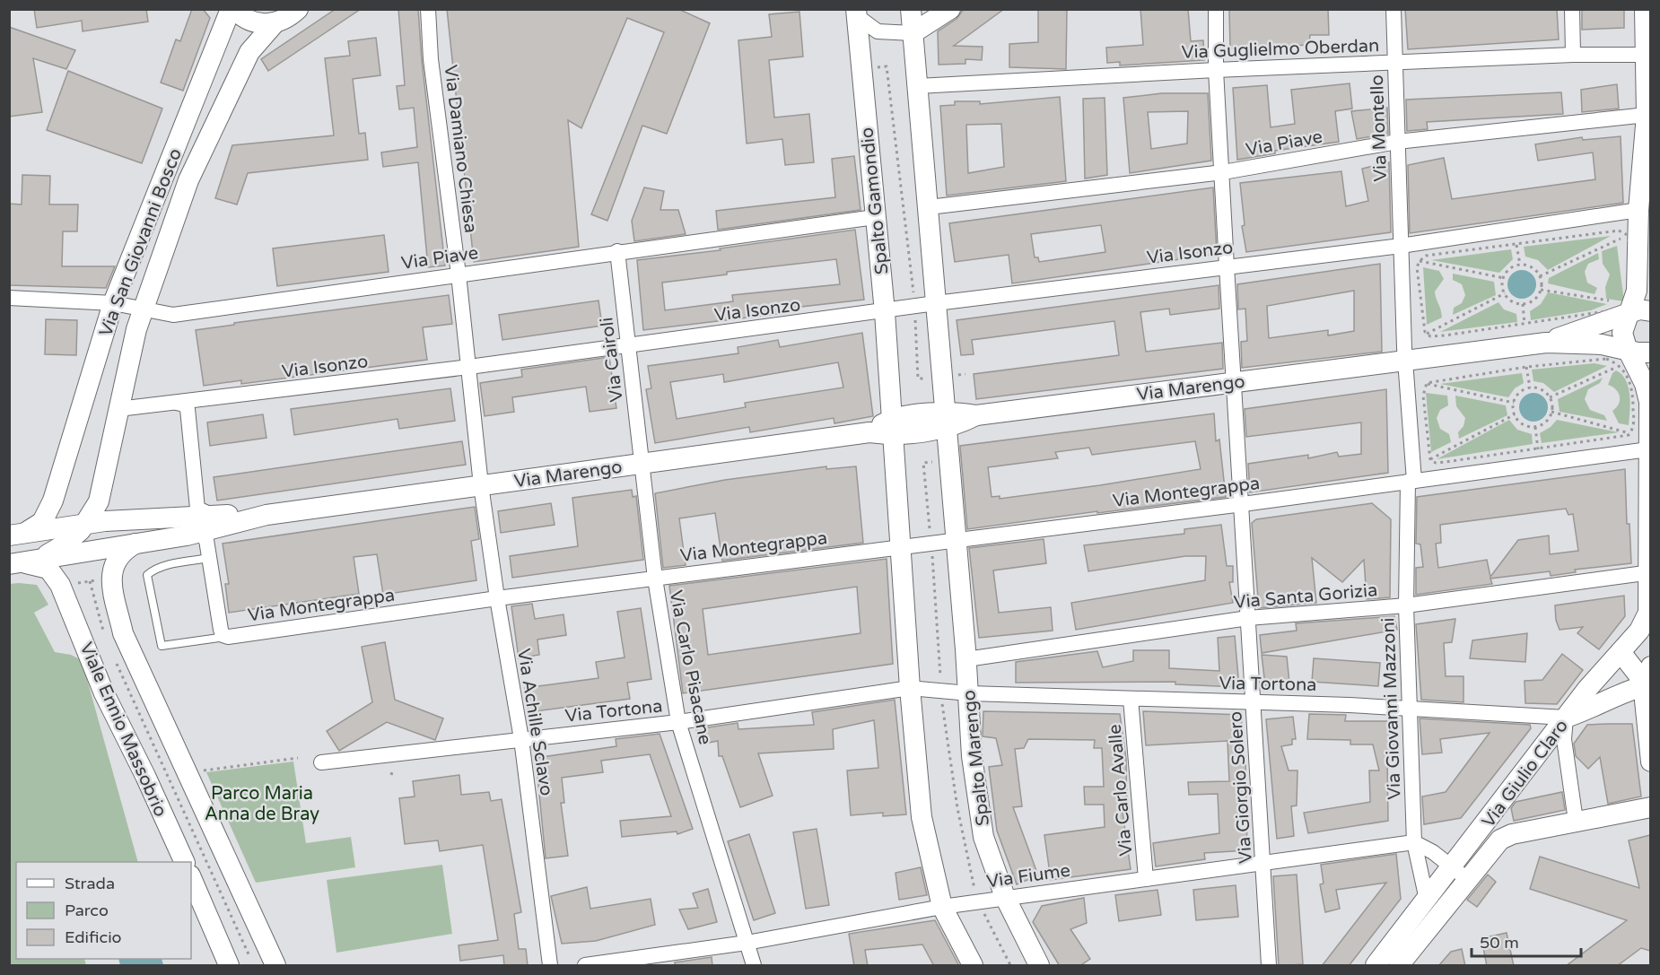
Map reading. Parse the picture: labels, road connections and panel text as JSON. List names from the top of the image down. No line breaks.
{"streets":{"street":["Via Guglielmo Oberdan","Via Montello","Via Piave","Via Damiano Chiesa","Spalto Gamondio","Via San Giovanni Bosco","Via Isonzo","Via Cairoli","Via Marengo","Via Montegrappa","Via Santa Gorizia","Via Carlo Pisacane","Via Tortona","Via Giovanni Mazzoni","Via Achille Sclavo","Viale Ennio Massobrio","Spalto Marengo","Via Giulio Claro","Via Giorgio Solero","Via Carlo Avalle","Via Fiume"]},"crossings":[["Via Guglielmo Oberdan","Via Montello"],["Via Guglielmo Oberdan","Via Giorgio Solero"],["Via Montello","Via Piave"],["Via Montello","Via Isonzo"],["Via Montello","Via Marengo"],["Via Montello","Via Giovanni Mazzoni"],["Via Piave","Via Damiano Chiesa"],["Via Piave","Spalto Gamondio"],["Via Piave","Via San Giovanni Bosco"],["Via Piave","Via Cairoli"],["Via Piave","Via Giorgio Solero"],["Via Damiano Chiesa","Via Isonzo"],["Via Damiano Chiesa","Via Marengo"],["Via Damiano Chiesa","Via Achille Sclavo"],["Spalto Gamondio","Via Isonzo"],["Spalto Gamondio","Via Marengo"],["Spalto Gamondio","Via Montegrappa"],["Via San Giovanni Bosco","Via Isonzo"],["Via San Giovanni Bosco","Via Marengo"],["Via Isonzo","Via Cairoli"],["Via Isonzo","Via Giorgio Solero"],["Via Cairoli","Via Marengo"],["Via Cairoli","Via Carlo Pisacane"],["Via Marengo","Via Montegrappa"],["Via Marengo","Via Carlo Pisacane"],["Via Marengo","Via Giovanni Mazzoni"],["Via Marengo","Via Achille Sclavo"],["Via Marengo","Via Giorgio Solero"],["Via Montegrappa","Via Carlo Pisacane"],["Via Montegrappa","Via Giovanni Mazzoni"],["Via Montegrappa","Via Achille Sclavo"],["Via Montegrappa","Spalto Marengo"],["Via Montegrappa","Via Giulio Claro"],["Via Montegrappa","Via Giorgio Solero"],["Via Santa Gorizia","Via Giovanni Mazzoni"],["Via Santa Gorizia","Spalto Marengo"],["Via Santa Gorizia","Via Giulio Claro"],["Via Santa Gorizia","Via Giorgio Solero"],["Via Carlo Pisacane","Via Tortona"],["Via Carlo Pisacane","Via Fiume"],["Via Tortona","Via Giovanni Mazzoni"],["Via Tortona","Via Achille Sclavo"],["Via Tortona","Spalto Marengo"],["Via Tortona","Via Giulio Claro"],["Via Tortona","Via Giorgio Solero"],["Via Tortona","Via Carlo Avalle"],["Via Giovanni Mazzoni","Via Giulio Claro"],["Via Giovanni Mazzoni","Via Fiume"],["Spalto Marengo","Via Fiume"],["Via Giorgio Solero","Via Fiume"],["Via Carlo Avalle","Via Fiume"]],"parks":["Parco Maria Anna de Bray"],"legend":["Strada","Parco","Edificio"],"scale_bar":"50 m"}
